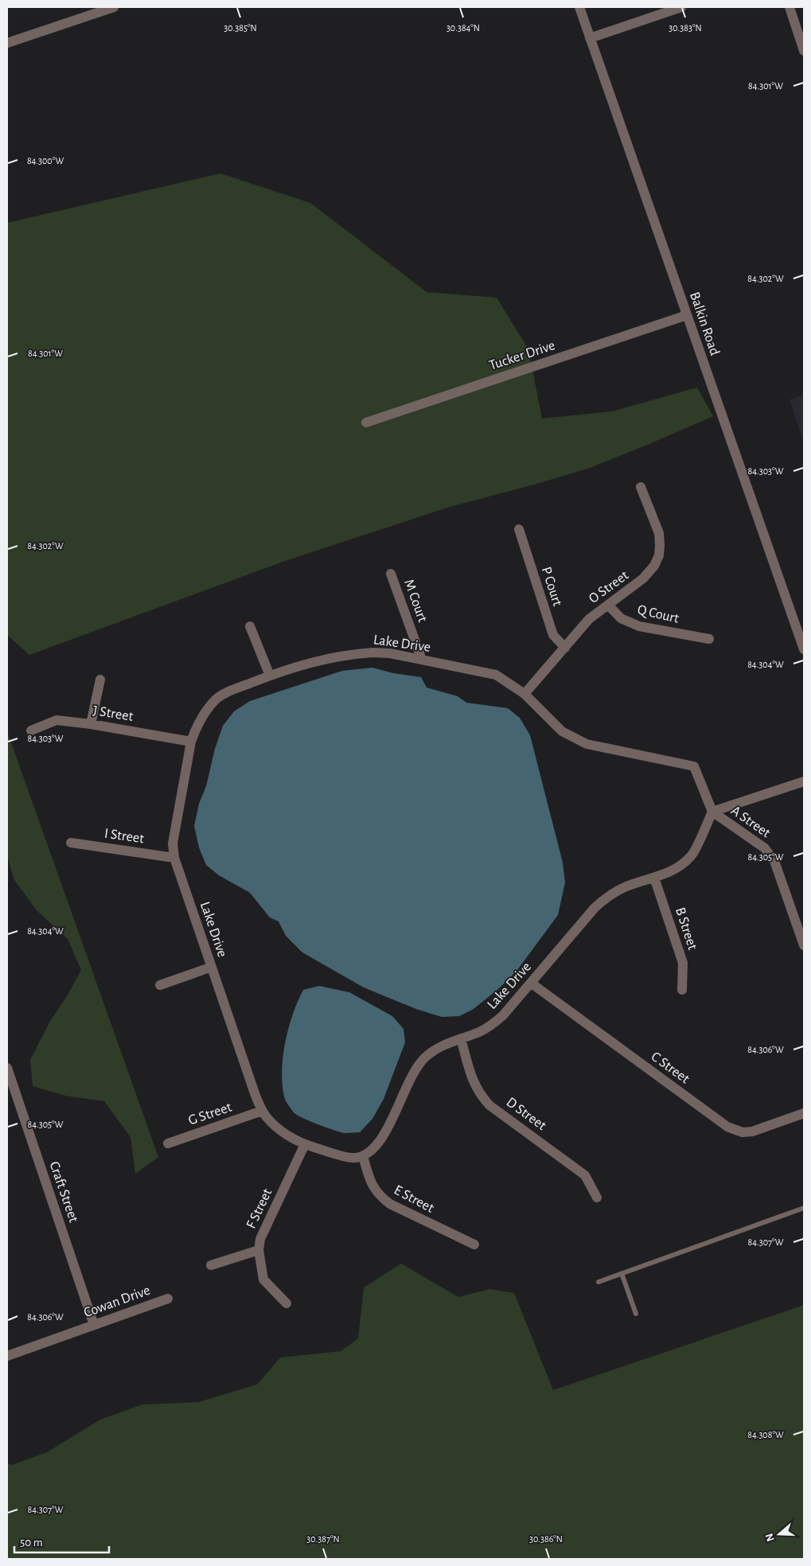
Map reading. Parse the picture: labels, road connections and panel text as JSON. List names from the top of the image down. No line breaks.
{"streets":{"street":["Balkin Road","Tucker Drive","P Court","O Street","M Court","Q Court","Lake Drive","J Street","A Street","I Street","B Street","C Street","G Street","D Street","Craft Street","E Street","F Street","Cowan Drive"]},"crossings":[["Balkin Road","Tucker Drive"],["P Court","O Street"],["O Street","Q Court"],["O Street","Lake Drive"],["M Court","Lake Drive"],["Lake Drive","J Street"],["Lake Drive","A Street"],["Lake Drive","I Street"],["Lake Drive","B Street"],["Lake Drive","C Street"],["Lake Drive","G Street"],["Lake Drive","D Street"],["Lake Drive","E Street"],["Lake Drive","F Street"],["Craft Street","Cowan Drive"]],"scale_bar":"50 m","north":"left","coordinates":["30.385°N","30.384°N","30.383°N","84.301°W","84.300°W","84.302°W","84.303°W","84.304°W","84.305°W","84.306°W","84.307°W","84.308°W","30.387°N","30.386°N"]}
